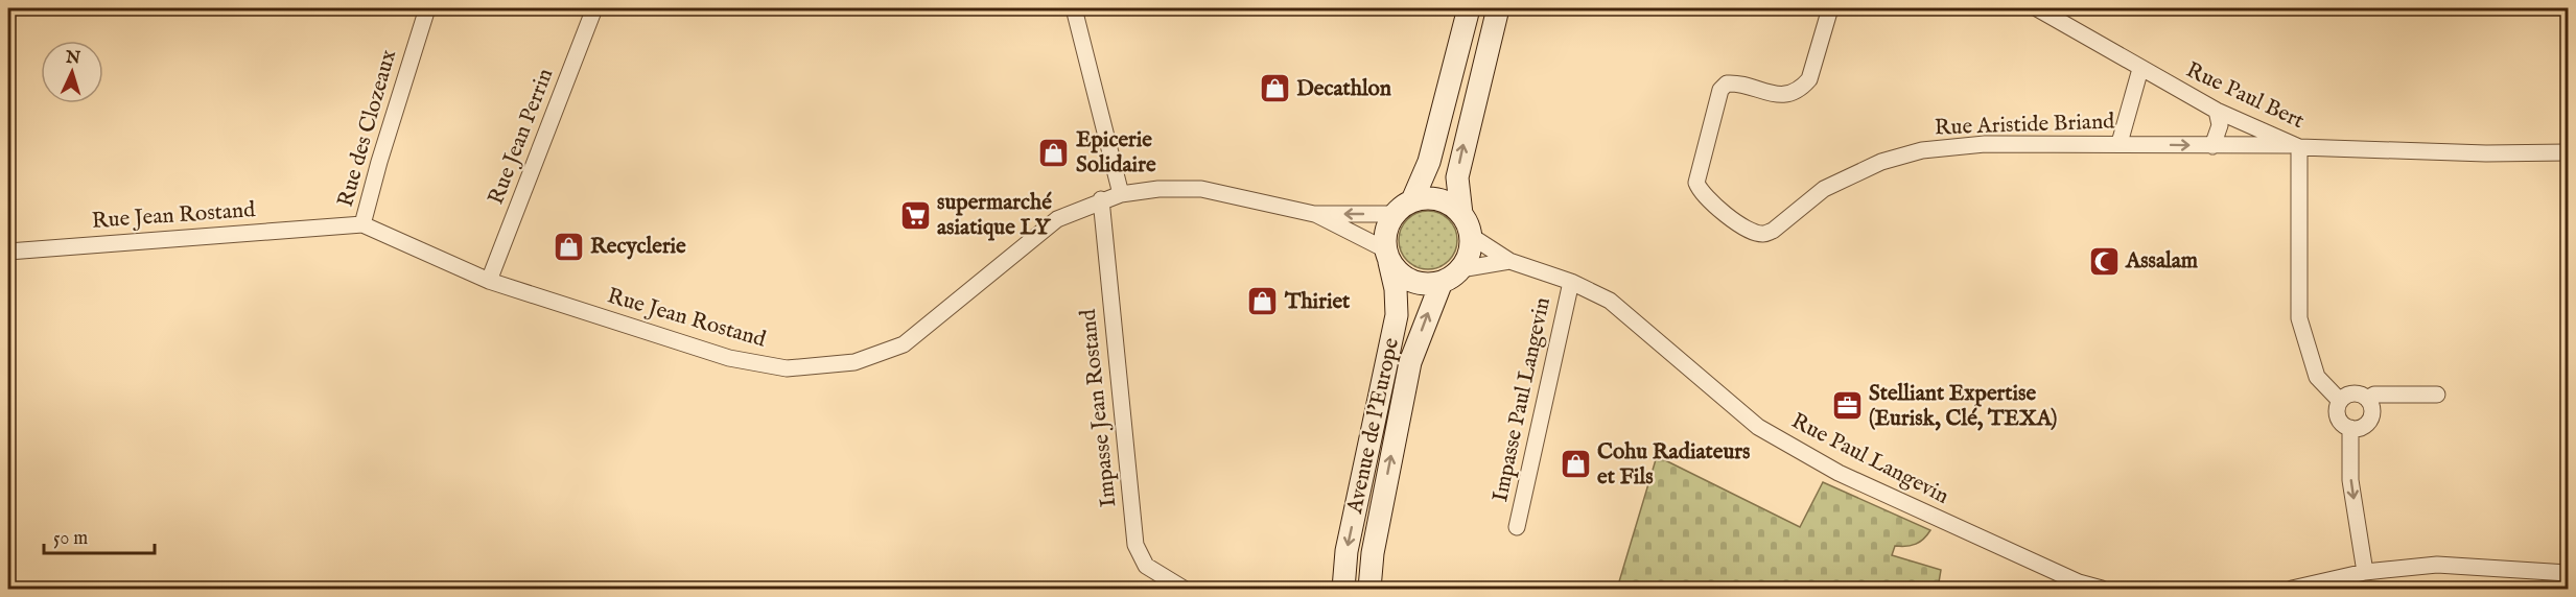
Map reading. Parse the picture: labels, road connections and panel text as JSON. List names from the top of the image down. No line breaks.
{"streets":{"main road":["Avenue de l'Europe"],"street":["Rue Paul Bert","Rue Aristide Briand","Rue des Clozeaux","Rue Jean Perrin","Rue Jean Rostand","Impasse Paul Langevin","Impasse Jean Rostand","Rue Paul Langevin"]},"crossings":[["Rue Paul Bert","Rue Aristide Briand"],["Rue des Clozeaux","Rue Jean Rostand"],["Rue Jean Perrin","Rue Jean Rostand"],["Rue Jean Rostand","Impasse Jean Rostand"],["Rue Jean Rostand","Avenue de l'Europe"],["Rue Jean Rostand","Rue Paul Langevin"],["Impasse Paul Langevin","Rue Paul Langevin"],["Avenue de l'Europe","Rue Paul Langevin"]],"places":{"shop":["Decathlon","Epicerie Solidaire","Recyclerie","Thiriet","Cohu Radiateurs et Fils"],"supermarket":["supermarché asiatique LY"],"mosque":["Assalam"],"office":["Stelliant Expertise (Eurisk, Clé, TEXA)"]},"scale_bar":"50 m","north":"top"}
